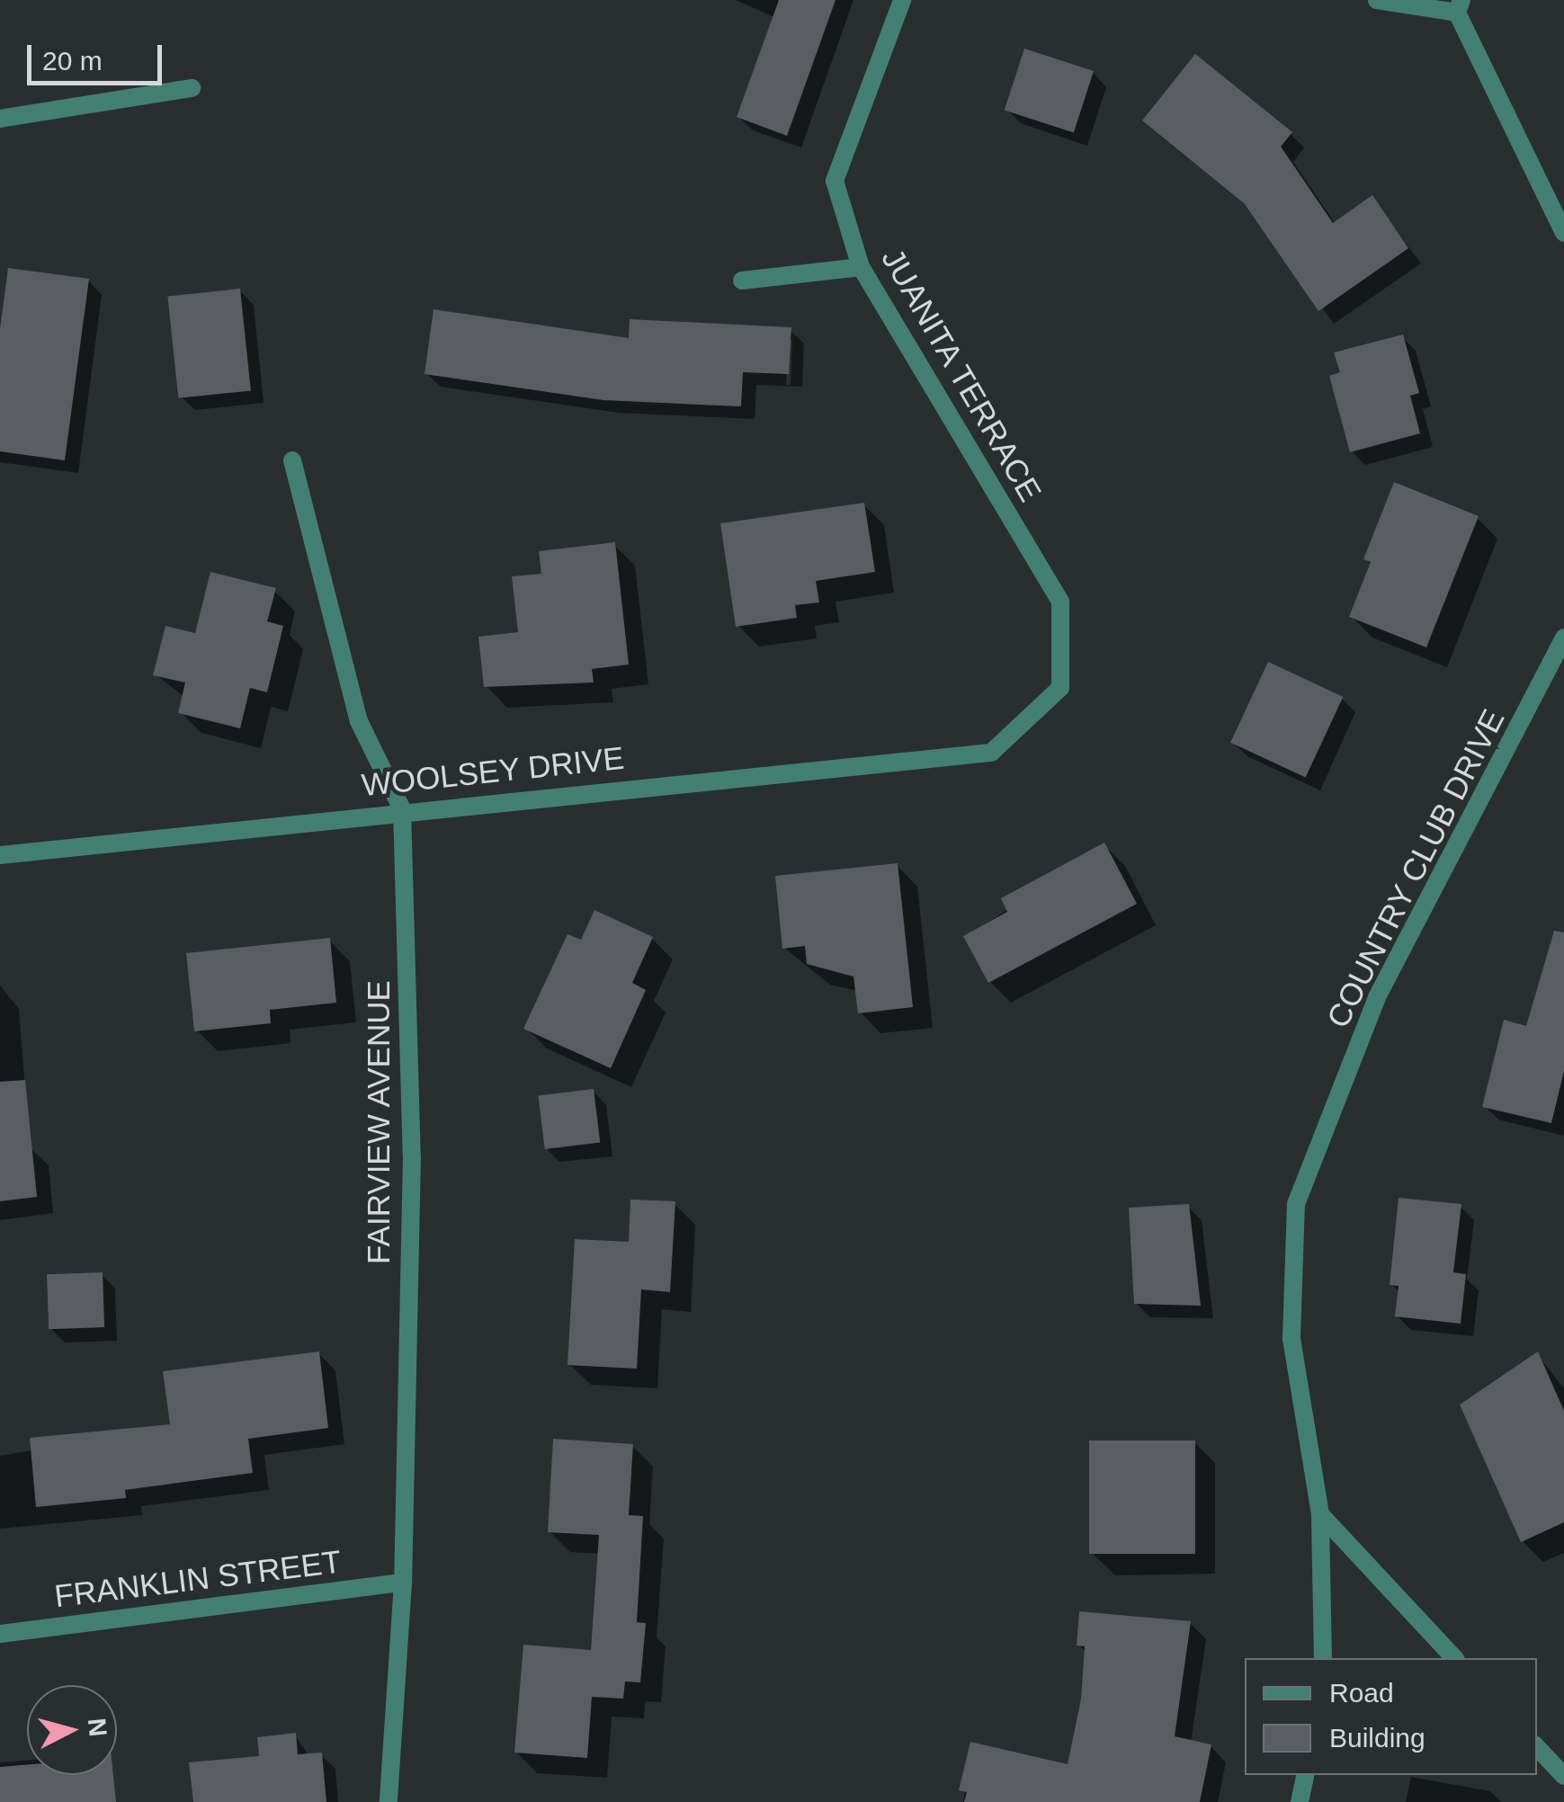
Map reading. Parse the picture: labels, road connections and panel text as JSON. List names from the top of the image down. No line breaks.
{"streets":{"street":["JUANITA TERRACE","WOOLSEY DRIVE","COUNTRY CLUB DRIVE","FAIRVIEW AVENUE","FRANKLIN STREET"]},"crossings":[["JUANITA TERRACE","WOOLSEY DRIVE"],["WOOLSEY DRIVE","FAIRVIEW AVENUE"],["FAIRVIEW AVENUE","FRANKLIN STREET"]],"legend":["Road","Building"],"scale_bar":"20 m","north":"right"}
